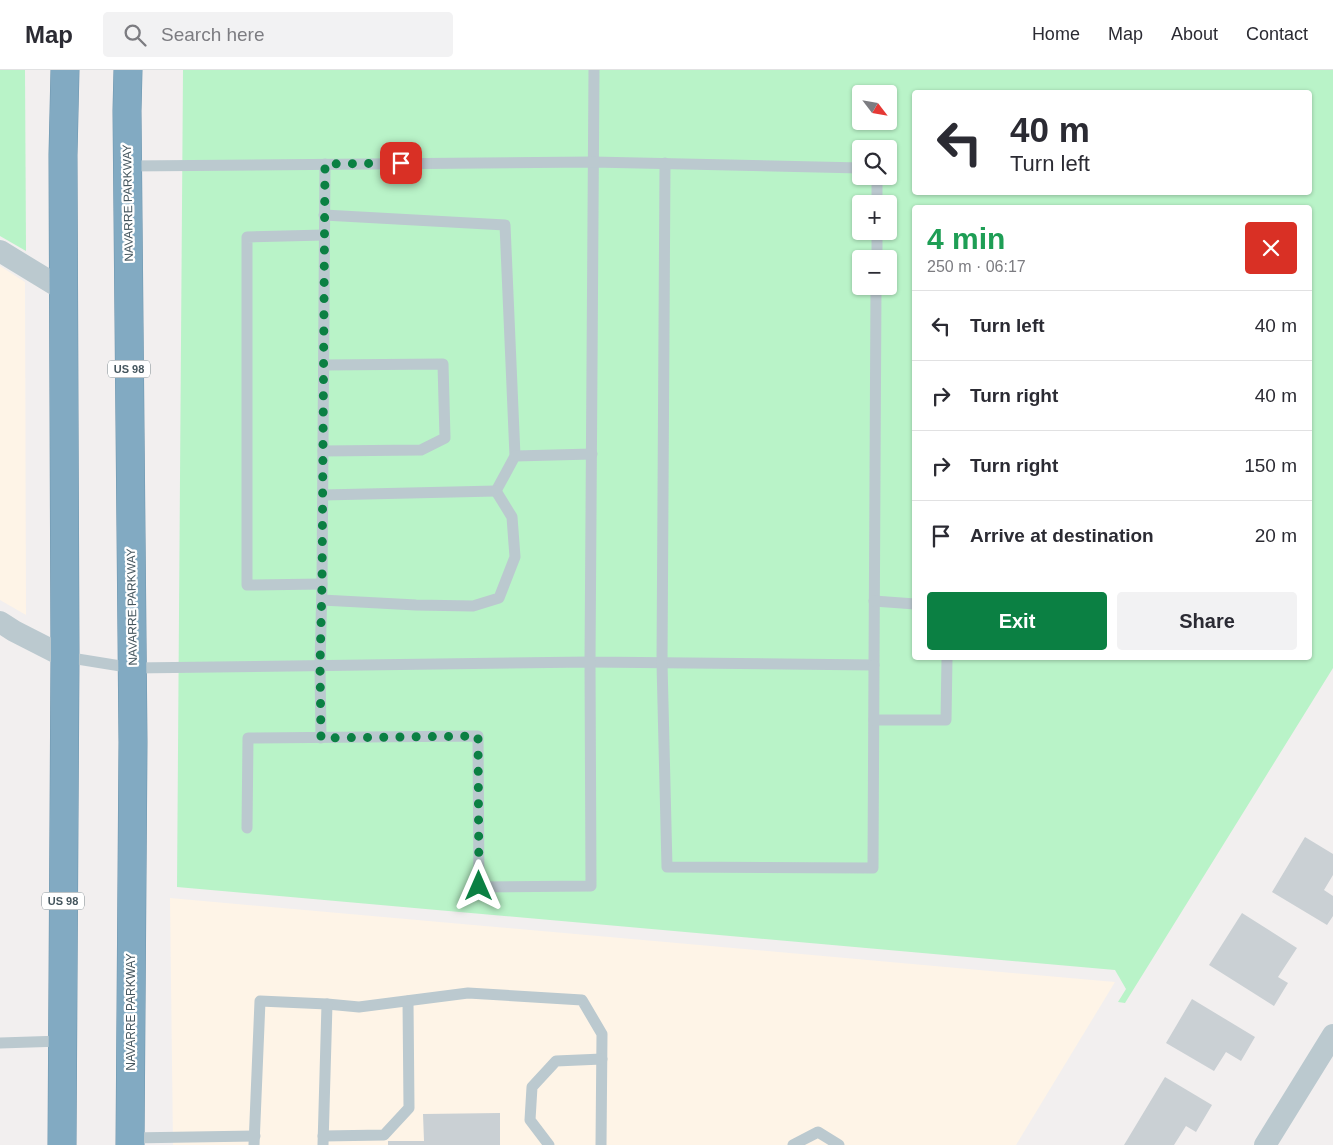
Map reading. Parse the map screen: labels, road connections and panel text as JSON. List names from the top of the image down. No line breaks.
{"streets":{"highway":["NAVARRE PARKWAY","US 98"]},"north":"bottom right","page":{"header":"Map","search":"Search here","nav":["Home","Map","About","Contact"],"map_buttons":["+","−"],"turn":["40 m","Turn left"],"heading":["4 min","250 m · 06:17"],"list":[{"name":"Turn left","value":"40 m"},{"name":"Turn right","value":"40 m"},{"name":"Turn right","value":"150 m"},{"name":"Arrive at destination","value":"20 m"}],"buttons":["Exit","Share"]}}
